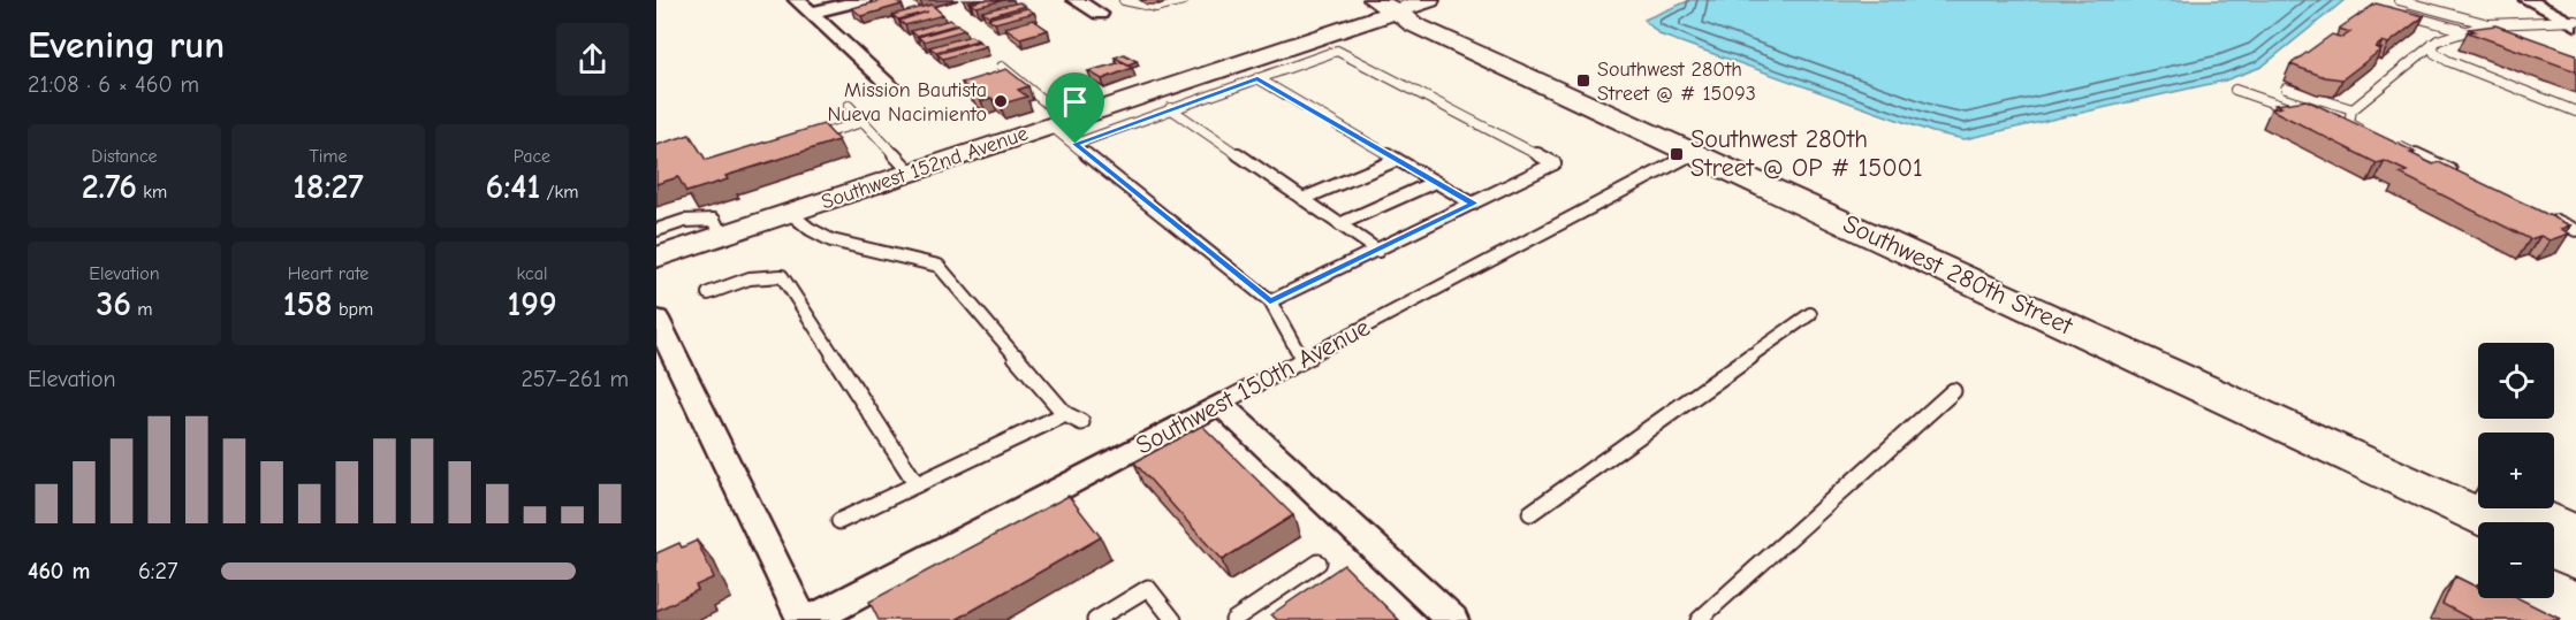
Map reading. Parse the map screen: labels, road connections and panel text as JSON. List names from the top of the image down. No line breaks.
{"streets":{"street":["Southwest 152nd Avenue","Southwest 280th Street","Southwest 150th Avenue"]},"crossings":[["Southwest 152nd Avenue","Southwest 280th Street"],["Southwest 280th Street","Southwest 150th Avenue"]],"places":{"transit":["Southwest 280th Street @ # 15093","Southwest 280th Street @ OP # 15001"],"other":["Mission Bautista Nueva Nacimiento"]},"page":{"heading":["Evening run","21:08 · 6 × 460 m"],"stats":[["Distance","2.76 km"],["Time","18:27"],["Pace","6:41 /km"],["Elevation","36 m"],["Heart rate","158 bpm"],["kcal","199"]],"map_buttons":["+","−"],"chart":["Elevation","257–261 m"],"list":[{"name":"460 m","note":"6:27"}]}}
